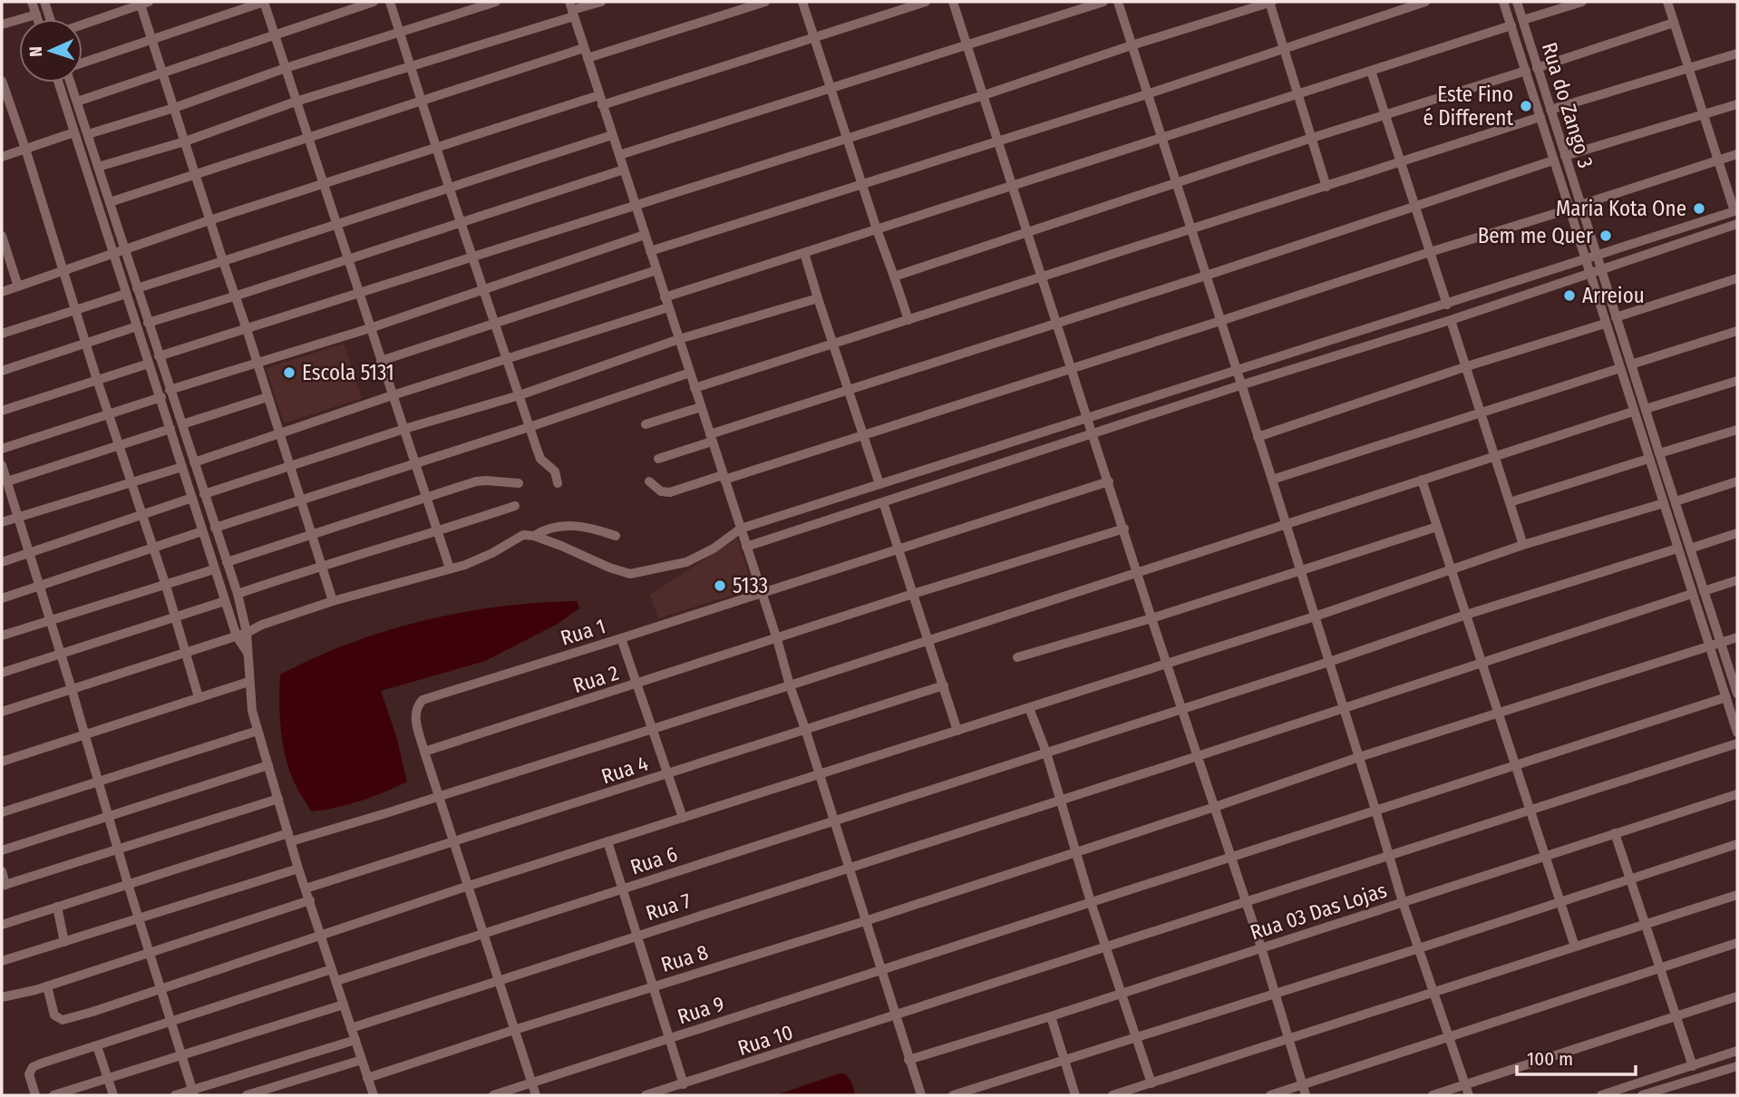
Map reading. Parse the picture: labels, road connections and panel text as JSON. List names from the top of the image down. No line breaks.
{"streets":{"street":["Rua do Zango 3","Rua 1","Rua 2","Rua 4","Rua 6","Rua 7","Rua 03 Das Lojas","Rua 8","Rua 9","Rua 10"]},"crossings":[["Rua do Zango 3","Rua 8"],["Rua 1","Rua 2"]],"places":["Este Fino é Different","Maria Kota One","Bem me Quer","Arreiou","Escola 5131","5133"],"scale_bar":"100 m","north":"left"}
